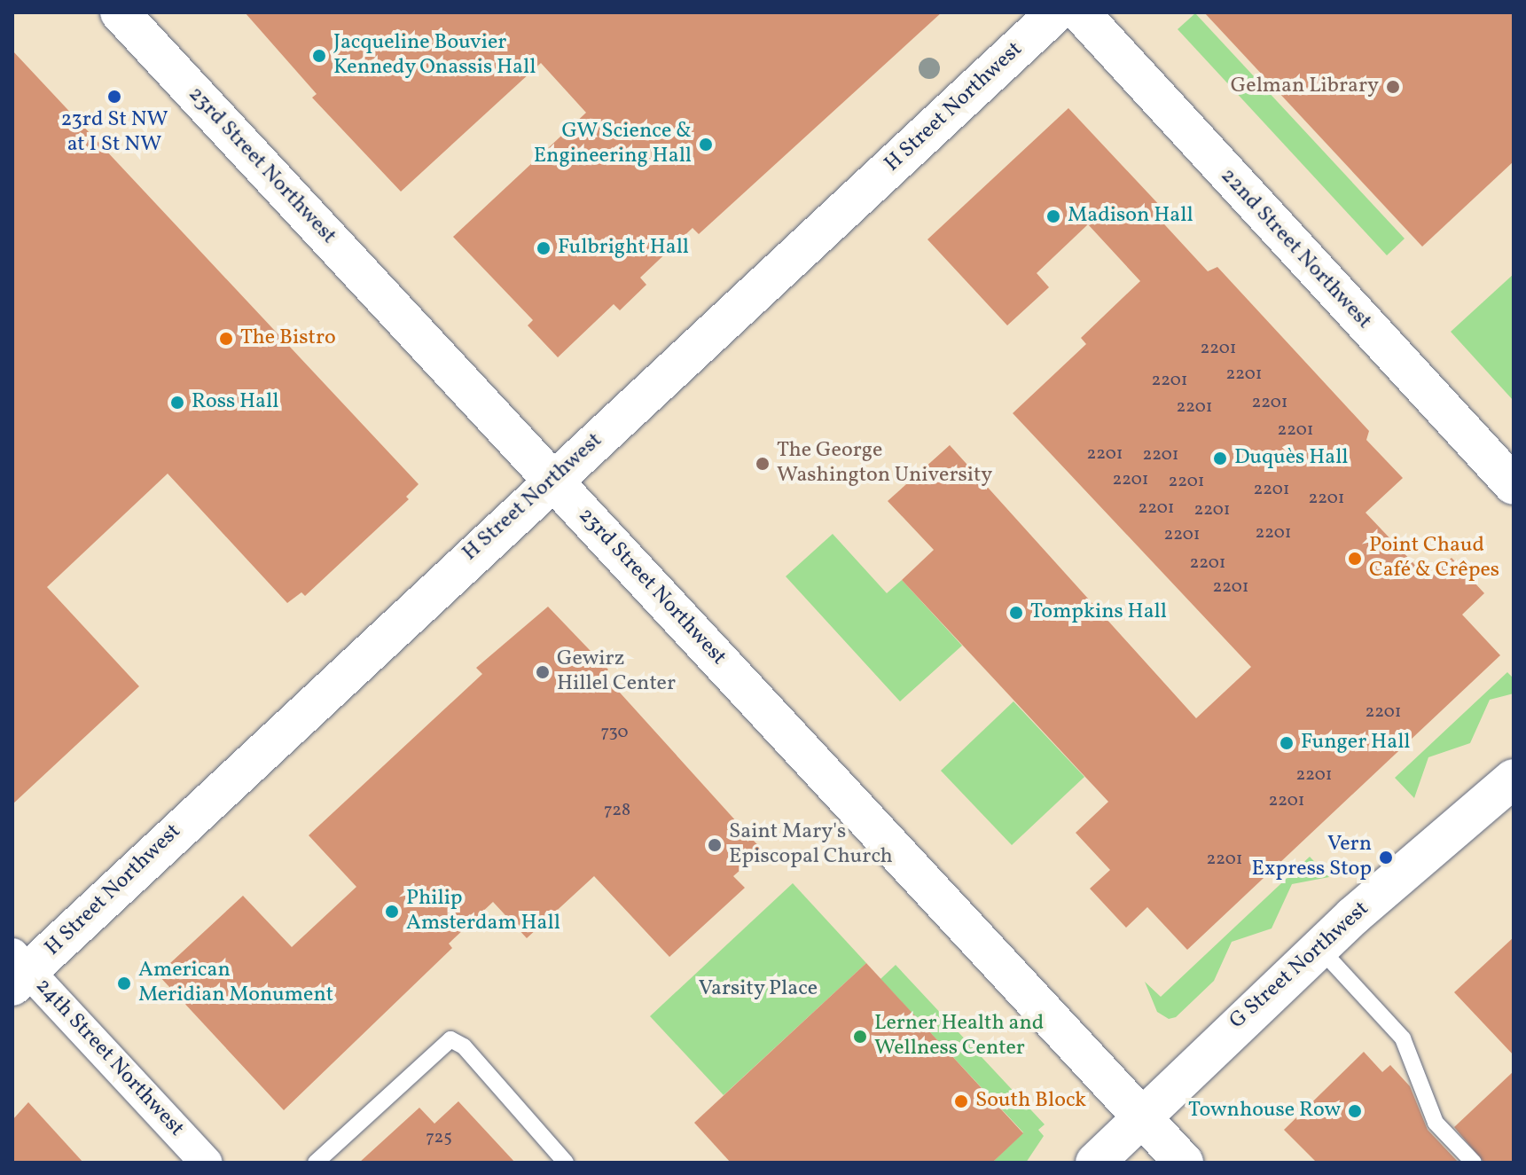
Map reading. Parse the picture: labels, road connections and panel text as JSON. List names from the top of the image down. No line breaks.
{"streets":{"street":["H Street Northwest","23rd Street Northwest","22nd Street Northwest","G Street Northwest","24th Street Northwest"]},"crossings":[["H Street Northwest","23rd Street Northwest"],["H Street Northwest","24th Street Northwest"],["23rd Street Northwest","G Street Northwest"]],"parks":["Varsity Place"],"places":["Jacqueline Bouvier Kennedy Onassis Hall","Gelman Library","23rd St NW at I St NW","GW Science & Engineering Hall","Madison Hall","Fulbright Hall","The Bistro","Ross Hall","Duquès Hall","The George Washington University","Point Chaud Café & Crêpes","Tompkins Hall","Gewirz Hillel Center","Funger Hall","Saint Mary's Episcopal Church","Vern Express Stop","Philip Amsterdam Hall","American Meridian Monument","Lerner Health and Wellness Center","South Block","Townhouse Row"],"house_numbers":["2201","2201","2201","2201","2201","2201","2201","2201","2201","2201","2201","2201","2201","2201","2201","2201","2201","2201","2201","730","2201","2201","728","2201","725"]}
